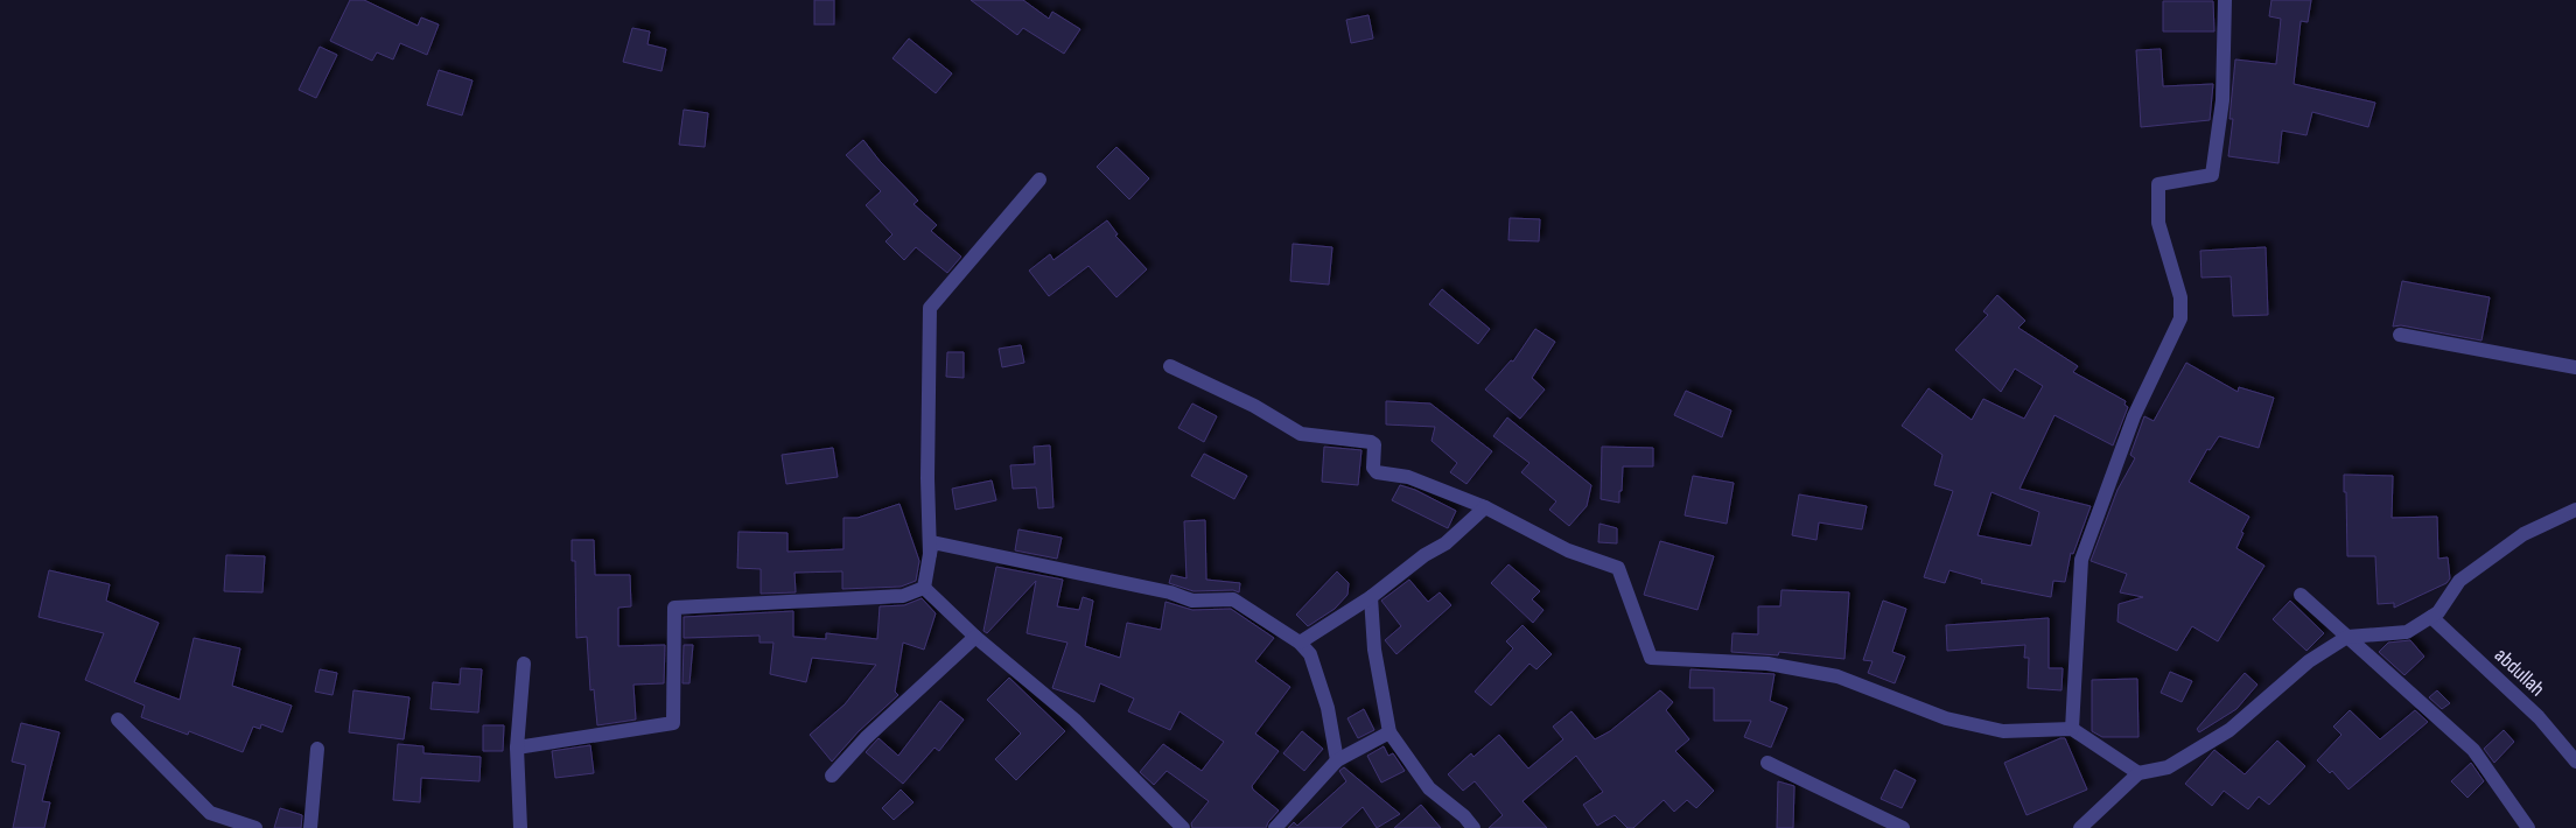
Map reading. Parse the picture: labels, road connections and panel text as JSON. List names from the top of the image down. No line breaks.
{"streets":{"street":["abdullah"]}}
